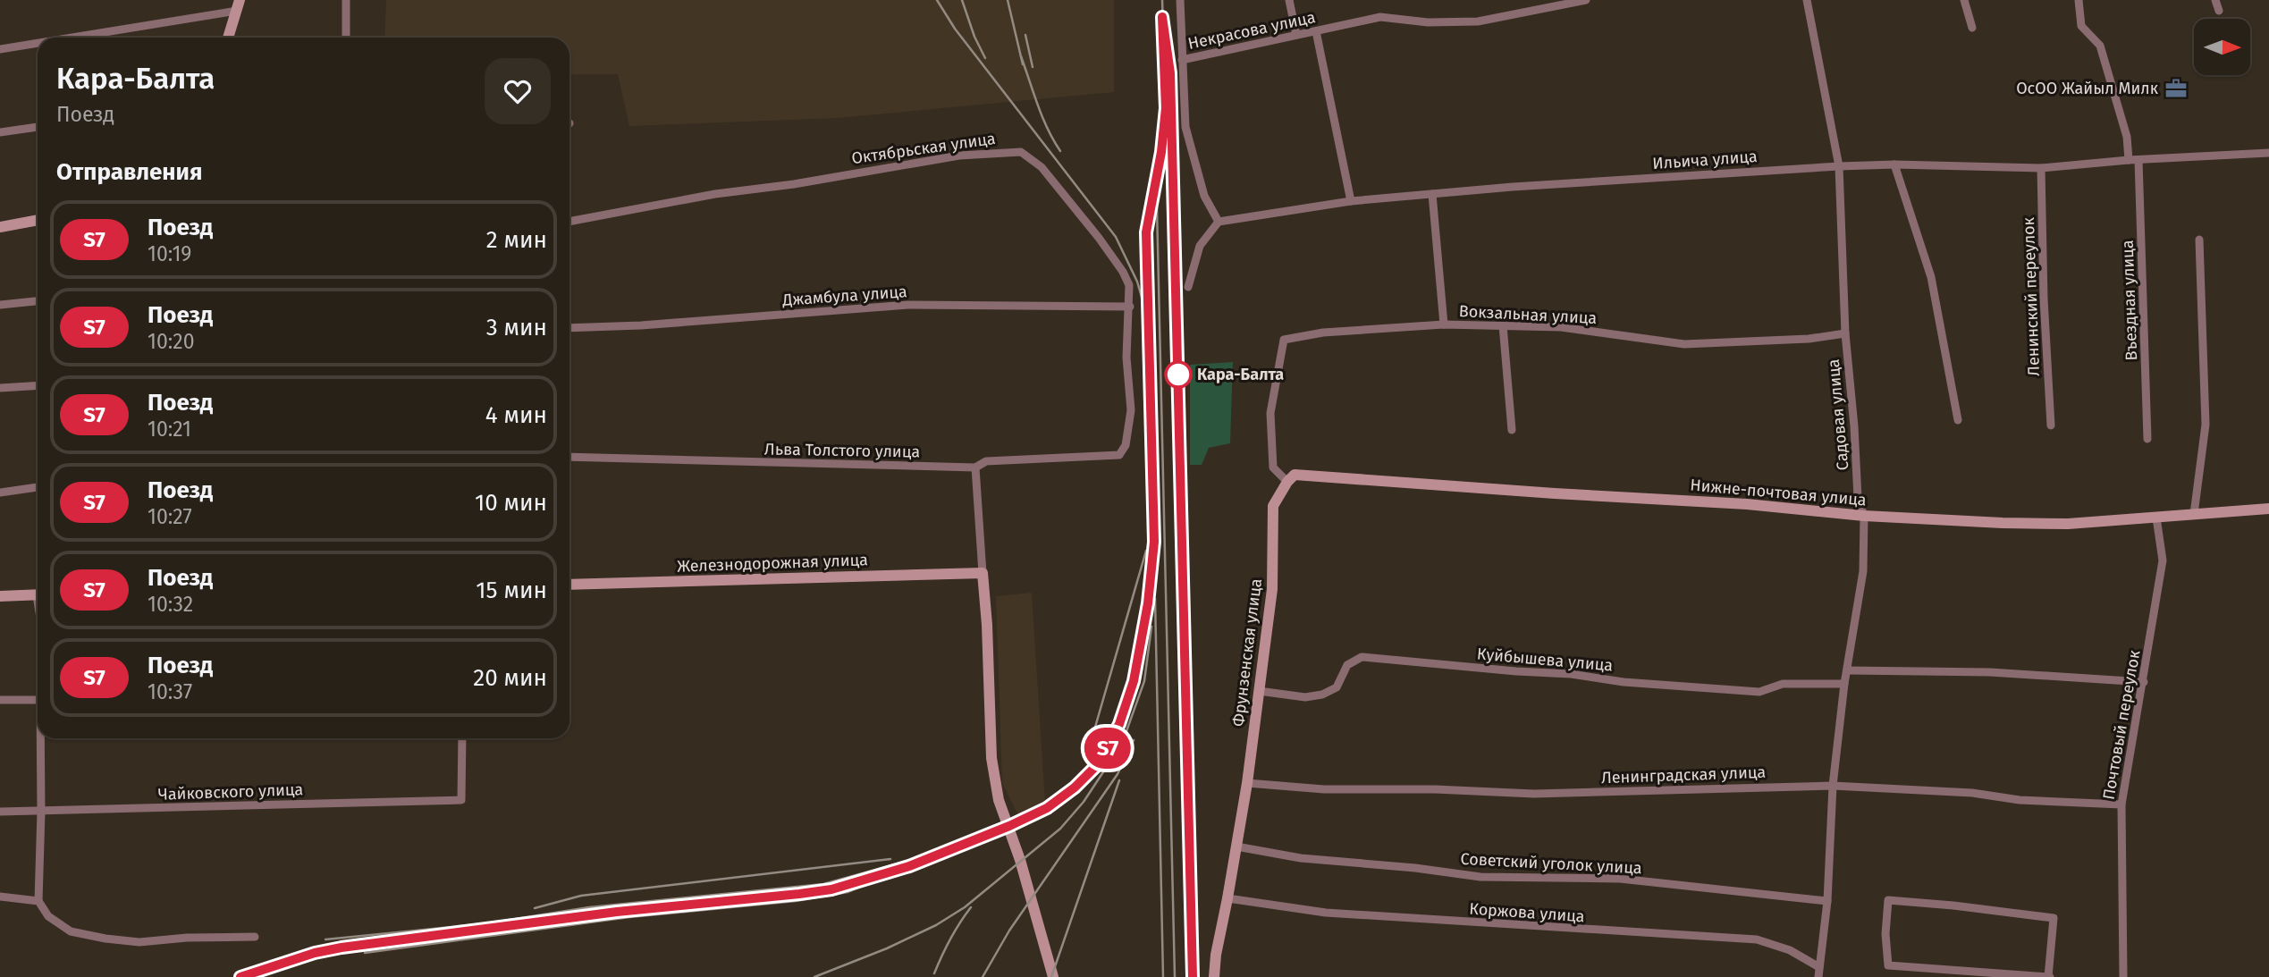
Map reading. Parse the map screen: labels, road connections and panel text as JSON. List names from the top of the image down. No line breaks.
{"streets":{"street":["Некрасова улица","Октябрьская улица","Ильича улица","Джамбула улица","Ленинский переулок","Въездная улица","Вокзальная улица","Садовая улица","Льва Толстого улица","Нижне-почтовая улица","Железнодорожная улица","Фрунзенская улица","Куйбышева улица","Почтовый переулок","Ленинградская улица","Чайковского улица","Советский уголок улица","Коржова улица"]},"crossings":[["Октябрьская улица","Джамбула улица"],["Октябрьская улица","Льва Толстого улица"],["Ильича улица","Ленинский переулок"],["Ильича улица","Въездная улица"],["Ильича улица","Садовая улица"],["Вокзальная улица","Садовая улица"],["Вокзальная улица","Нижне-почтовая улица"],["Вокзальная улица","Фрунзенская улица"],["Садовая улица","Нижне-почтовая улица"],["Садовая улица","Куйбышева улица"],["Садовая улица","Ленинградская улица"],["Садовая улица","Советский уголок улица"],["Садовая улица","Коржова улица"],["Нижне-почтовая улица","Фрунзенская улица"],["Нижне-почтовая улица","Почтовый переулок"],["Фрунзенская улица","Куйбышева улица"],["Фрунзенская улица","Ленинградская улица"],["Фрунзенская улица","Советский уголок улица"],["Фрунзенская улица","Коржова улица"],["Почтовый переулок","Ленинградская улица"]],"places":{"office":["ОсОО Жайыл Милк"],"other":["Кара-Балта"]},"north":"right","page":{"on_map":"S7","heading":[["Кара-Балта","Поезд"],"Отправления"],"list":[{"mark":"S7","name":"Поезд","note":"10:19","value":"2 мин"},{"mark":"S7","name":"Поезд","note":"10:20","value":"3 мин"},{"mark":"S7","name":"Поезд","note":"10:21","value":"4 мин"},{"mark":"S7","name":"Поезд","note":"10:27","value":"10 мин"},{"mark":"S7","name":"Поезд","note":"10:32","value":"15 мин"},{"mark":"S7","name":"Поезд","note":"10:37","value":"20 мин"}]}}
